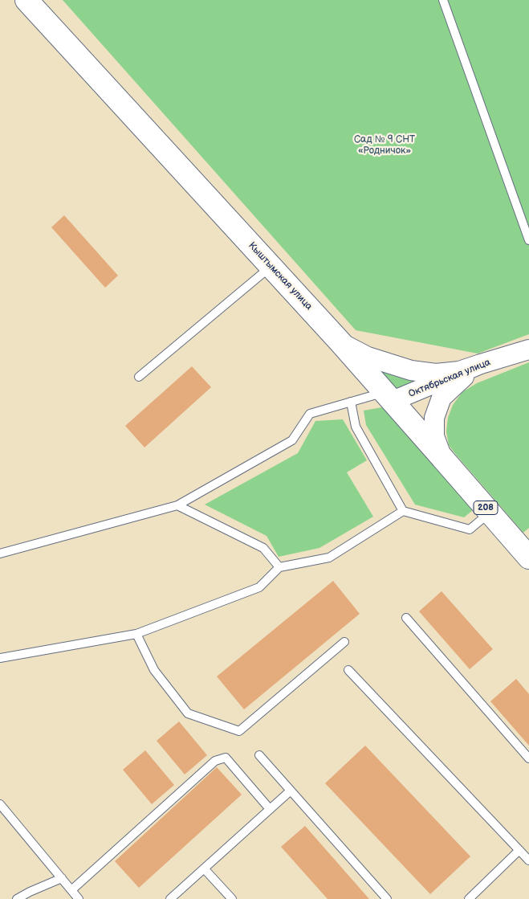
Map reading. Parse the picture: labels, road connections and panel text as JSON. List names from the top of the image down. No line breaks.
{"streets":{"main road":["Кыштымская улица","208"],"street":["Октябрьская улица"]},"crossings":[["Кыштымская улица","Октябрьская улица"]],"parks":["Сад № 9 СНТ «Родничок»"]}
